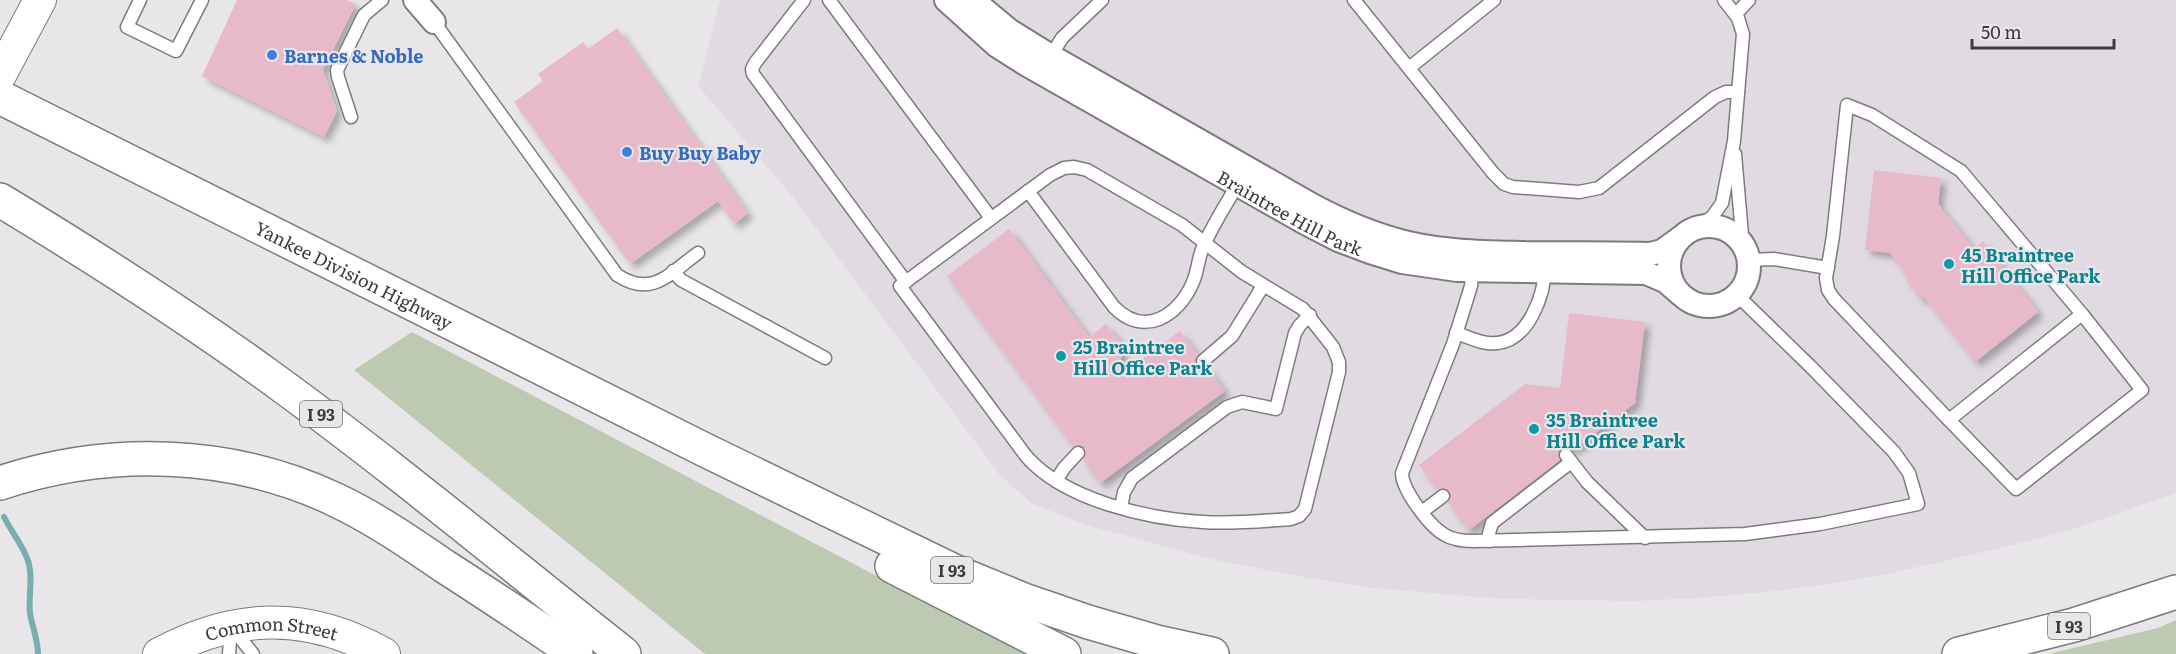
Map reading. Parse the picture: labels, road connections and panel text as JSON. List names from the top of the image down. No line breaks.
{"streets":{"highway":["Yankee Division Highway","I 93"],"street":["Braintree Hill Park","Common Street"]},"crossings":[["Yankee Division Highway","I 93"]],"places":["Barnes & Noble","Buy Buy Baby","45 Braintree Hill Office Park","25 Braintree Hill Office Park","35 Braintree Hill Office Park"],"scale_bar":"50 m"}
